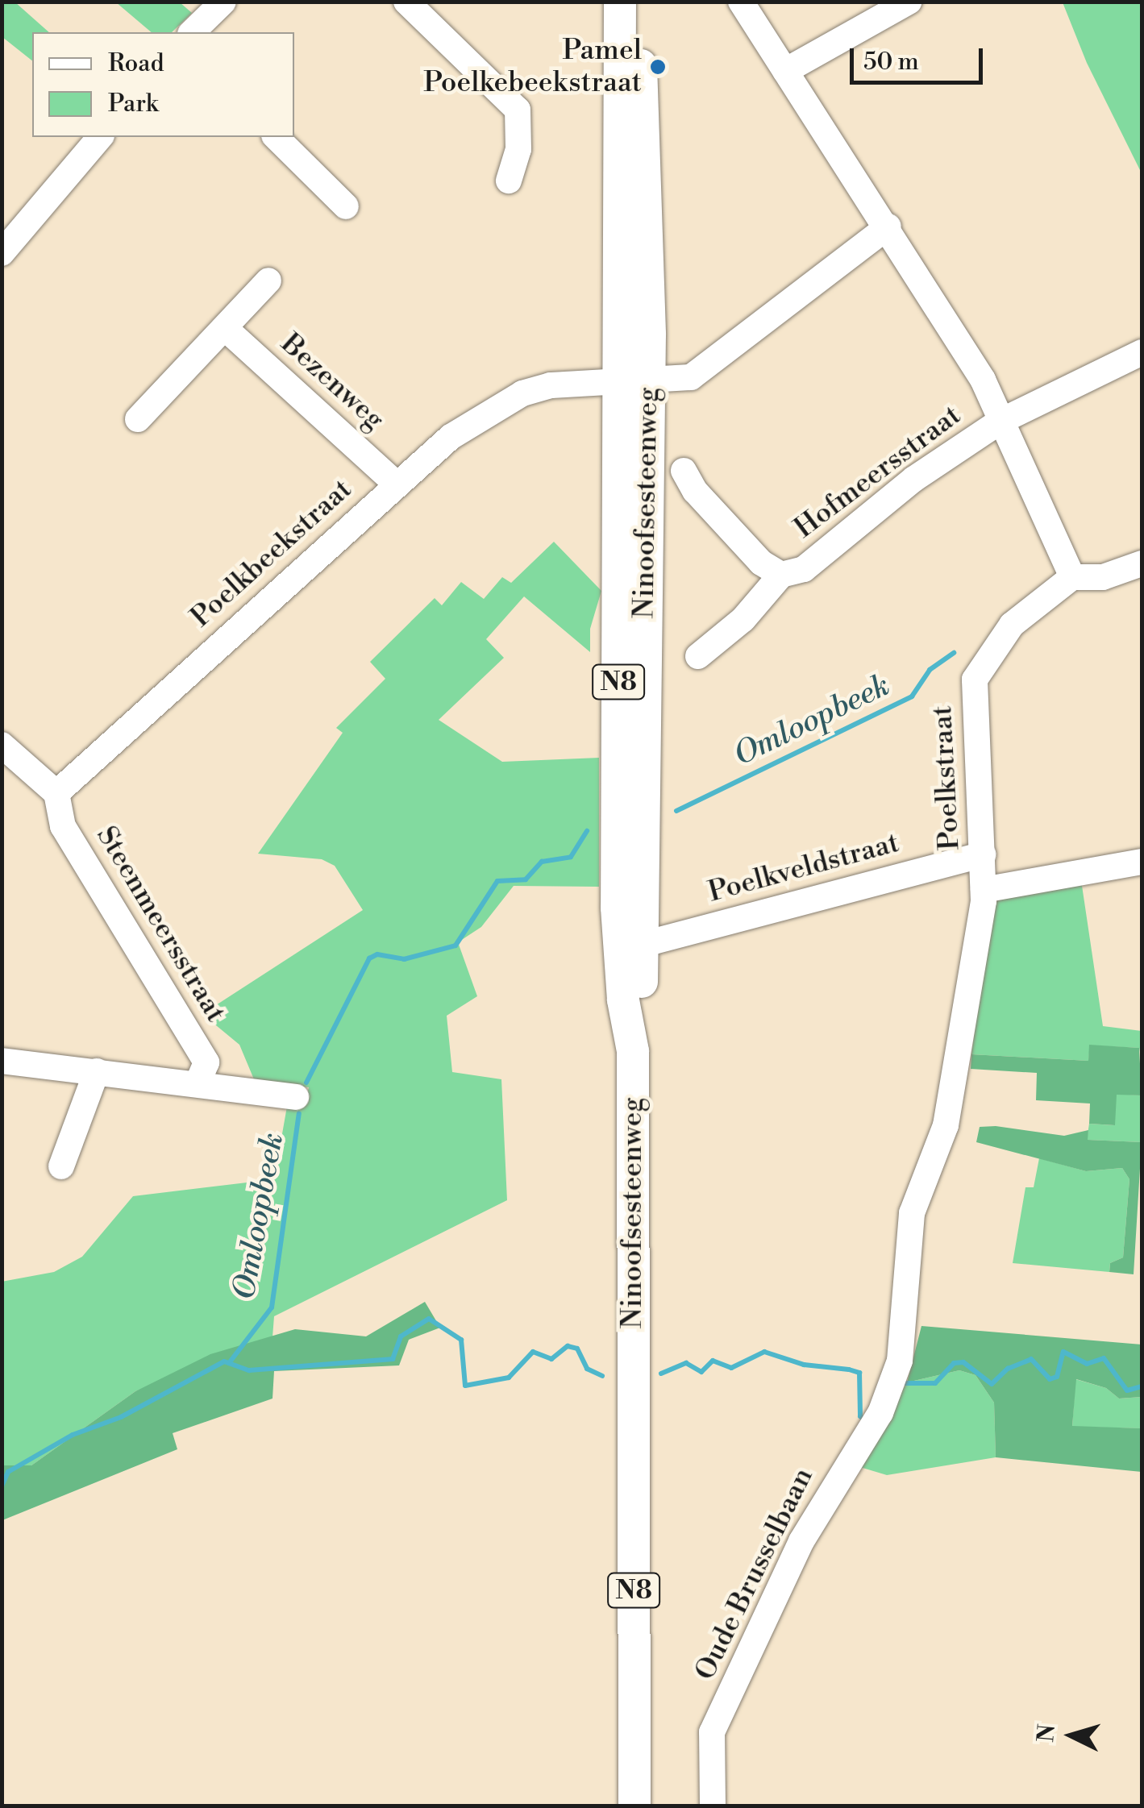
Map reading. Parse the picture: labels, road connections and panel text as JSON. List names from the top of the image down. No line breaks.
{"streets":{"main road":["Ninoofsesteenweg","N8"],"street":["Bezenweg","Hofmeersstraat","Poelkbeekstraat","Poelkstraat","Poelkveldstraat","Steenmeersstraat","Oude Brusselbaan"]},"crossings":[["Bezenweg","Poelkbeekstraat"],["Ninoofsesteenweg","Poelkbeekstraat"],["Ninoofsesteenweg","Poelkveldstraat"],["Poelkbeekstraat","Steenmeersstraat"],["Poelkstraat","Poelkveldstraat"],["Poelkstraat","Oude Brusselbaan"]],"water":["Omloopbeek"],"places":["Pamel Poelkebeekstraat"],"legend":["Road","Park"],"scale_bar":"50 m","north":"left"}
